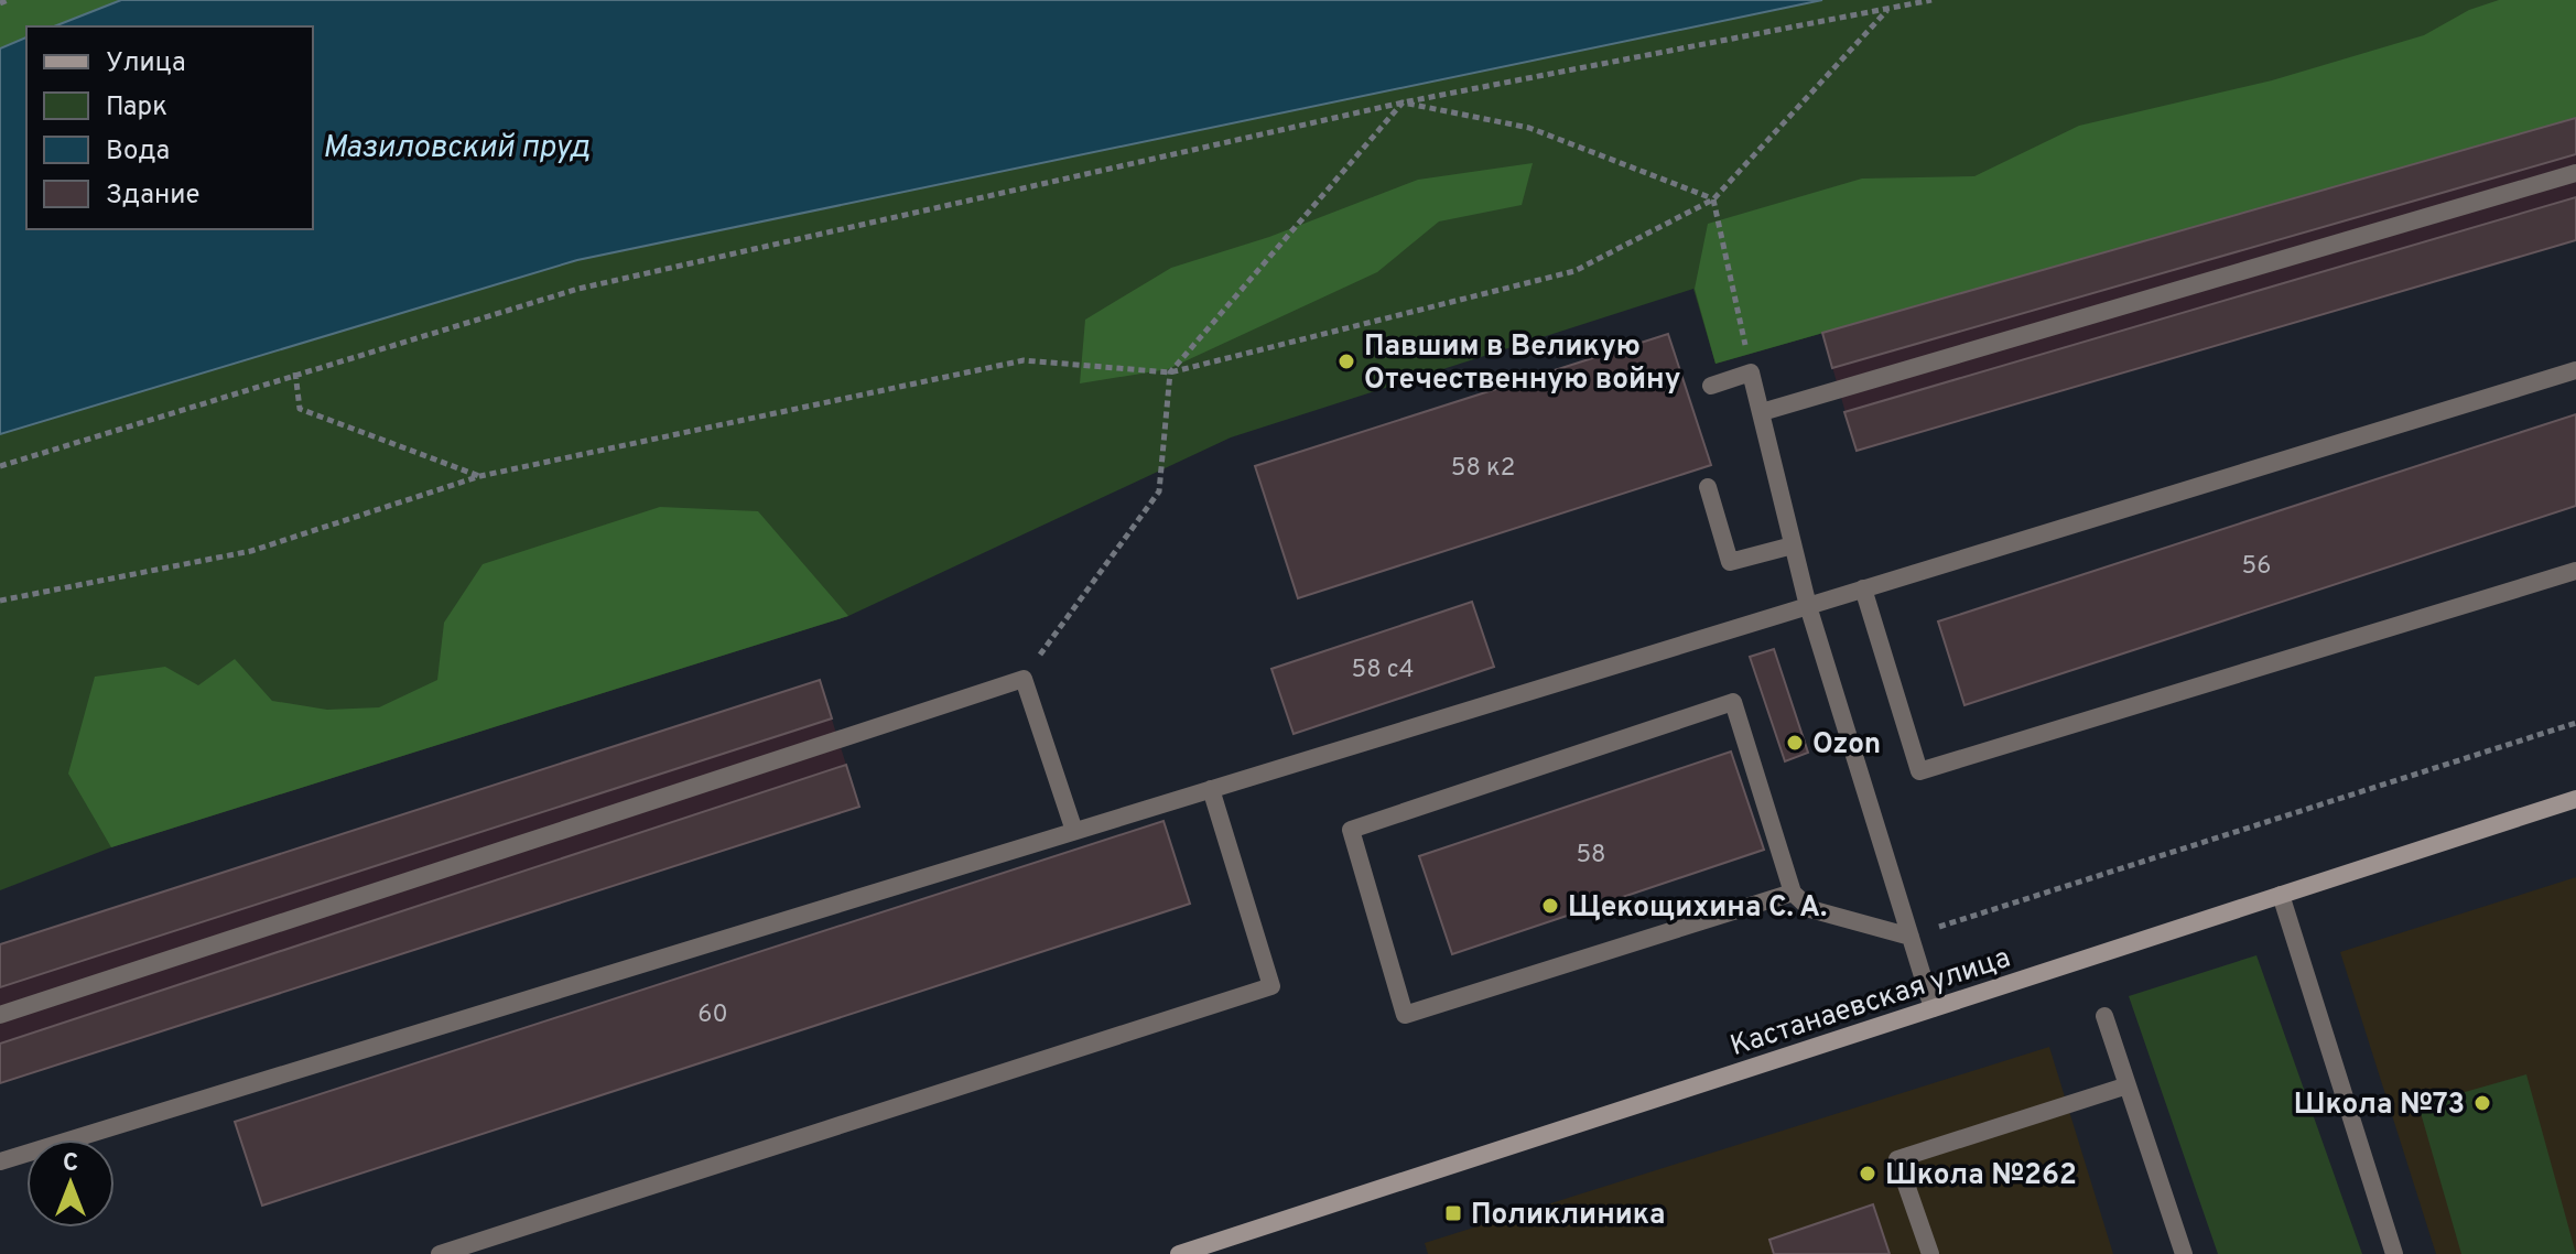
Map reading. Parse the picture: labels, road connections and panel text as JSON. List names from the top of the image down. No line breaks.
{"streets":{"street":["Кастанаевская улица"]},"water":["Мазиловский пруд"],"places":{"other":["Павшим в Великую Отечественную войну","Ozon","Щекощихина С. А.","Школа №73","Школа №262"],"transit":["Поликлиника"]},"house_numbers":["58 к2","56","58 с4","58","60"],"legend":["Улица","Парк","Вода","Здание"],"north":"top"}
